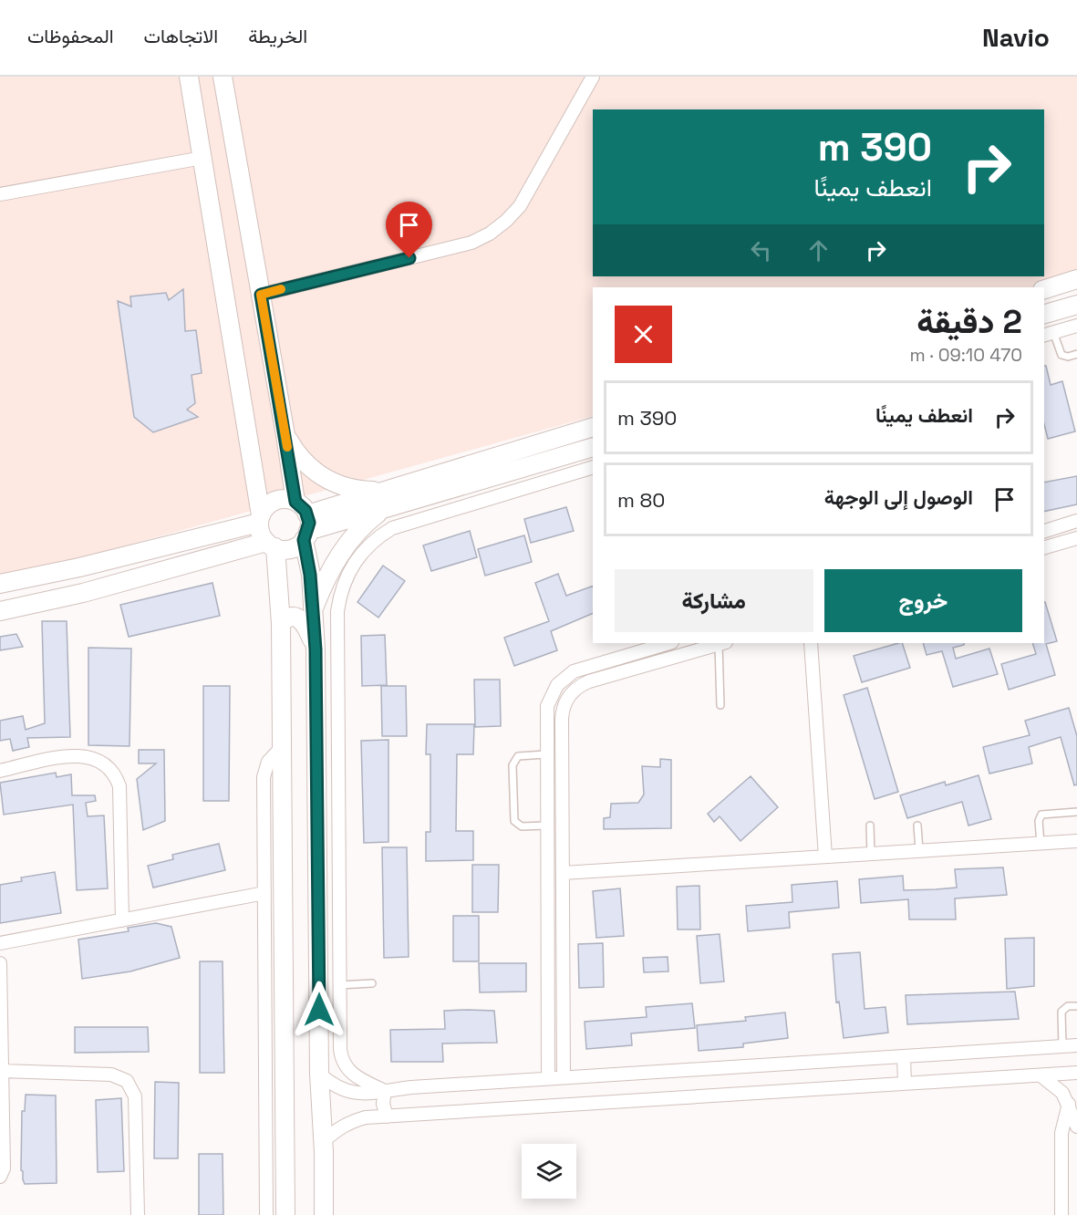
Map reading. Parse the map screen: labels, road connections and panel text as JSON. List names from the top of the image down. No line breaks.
{"page":{"header":"Navio","nav":["الخريطة","الاتجاهات","المحفوظات"],"turn":["390 m","انعطف يمينًا"],"heading":["2 دقيقة","470 m · 09:10"],"list":[{"name":"انعطف يمينًا","value":"390 m"},{"name":"الوصول إلى الوجهة","value":"80 m"}],"buttons":["خروج","مشاركة"]}}
